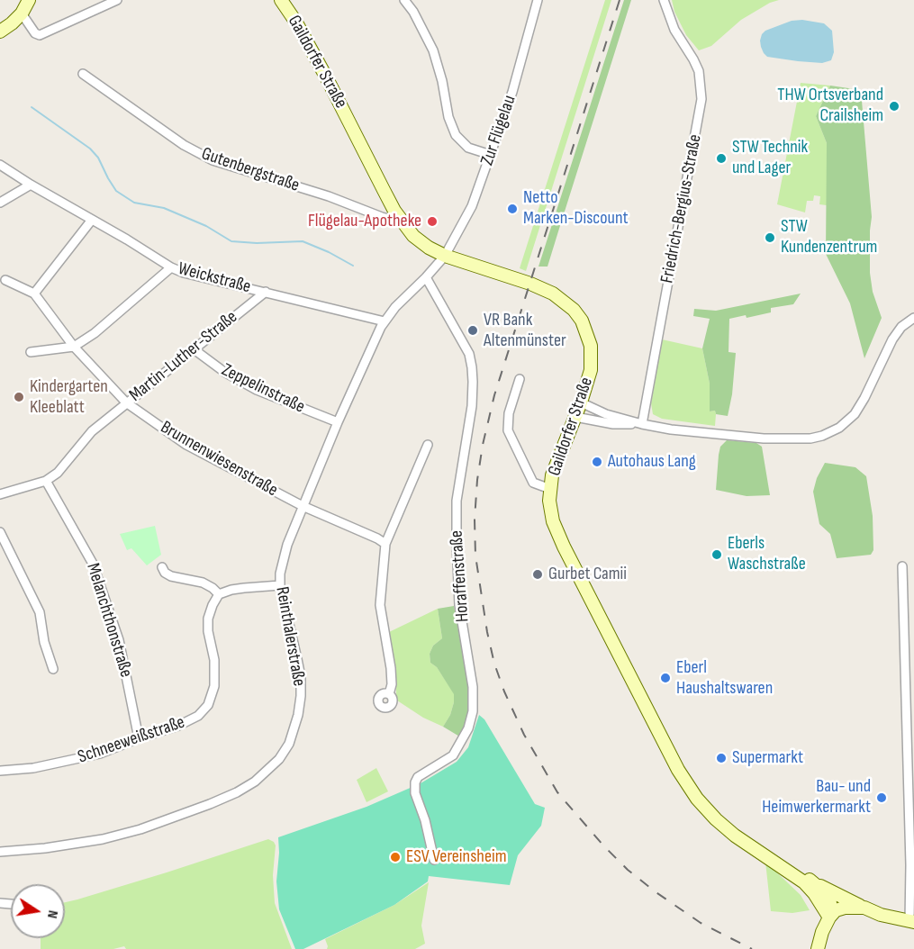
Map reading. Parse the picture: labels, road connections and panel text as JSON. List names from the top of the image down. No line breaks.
{"streets":{"main road":["Gaildorfer Straße"],"street":["Zur Flügelau","Gutenbergstraße","Friedrich-Bergius-Straße","Weickstraße","Martin-Luther-Straße","Zeppelinstraße","Brunnenwiesenstraße","Horaffenstraße","Melanchthonstraße","Reinthalerstraße","Schneeweißstraße"]},"crossings":[["Gaildorfer Straße","Zur Flügelau"],["Gaildorfer Straße","Gutenbergstraße"],["Gaildorfer Straße","Reinthalerstraße"],["Zur Flügelau","Reinthalerstraße"],["Weickstraße","Martin-Luther-Straße"],["Weickstraße","Reinthalerstraße"],["Martin-Luther-Straße","Zeppelinstraße"],["Martin-Luther-Straße","Brunnenwiesenstraße"],["Martin-Luther-Straße","Melanchthonstraße"],["Zeppelinstraße","Reinthalerstraße"],["Brunnenwiesenstraße","Reinthalerstraße"],["Horaffenstraße","Reinthalerstraße"],["Melanchthonstraße","Schneeweißstraße"]],"places":["THW Ortsverband Crailsheim","STW Technik und Lager","Netto Marken-Discount","Flügelau-Apotheke","STW Kundenzentrum","VR Bank Altenmünster","Kindergarten Kleeblatt","Autohaus Lang","Eberls Waschstraße","Gurbet Camii","Eberl Haushaltswaren","Supermarkt","Bau- und Heimwerkermarkt","ESV Vereinsheim"],"north":"right"}
